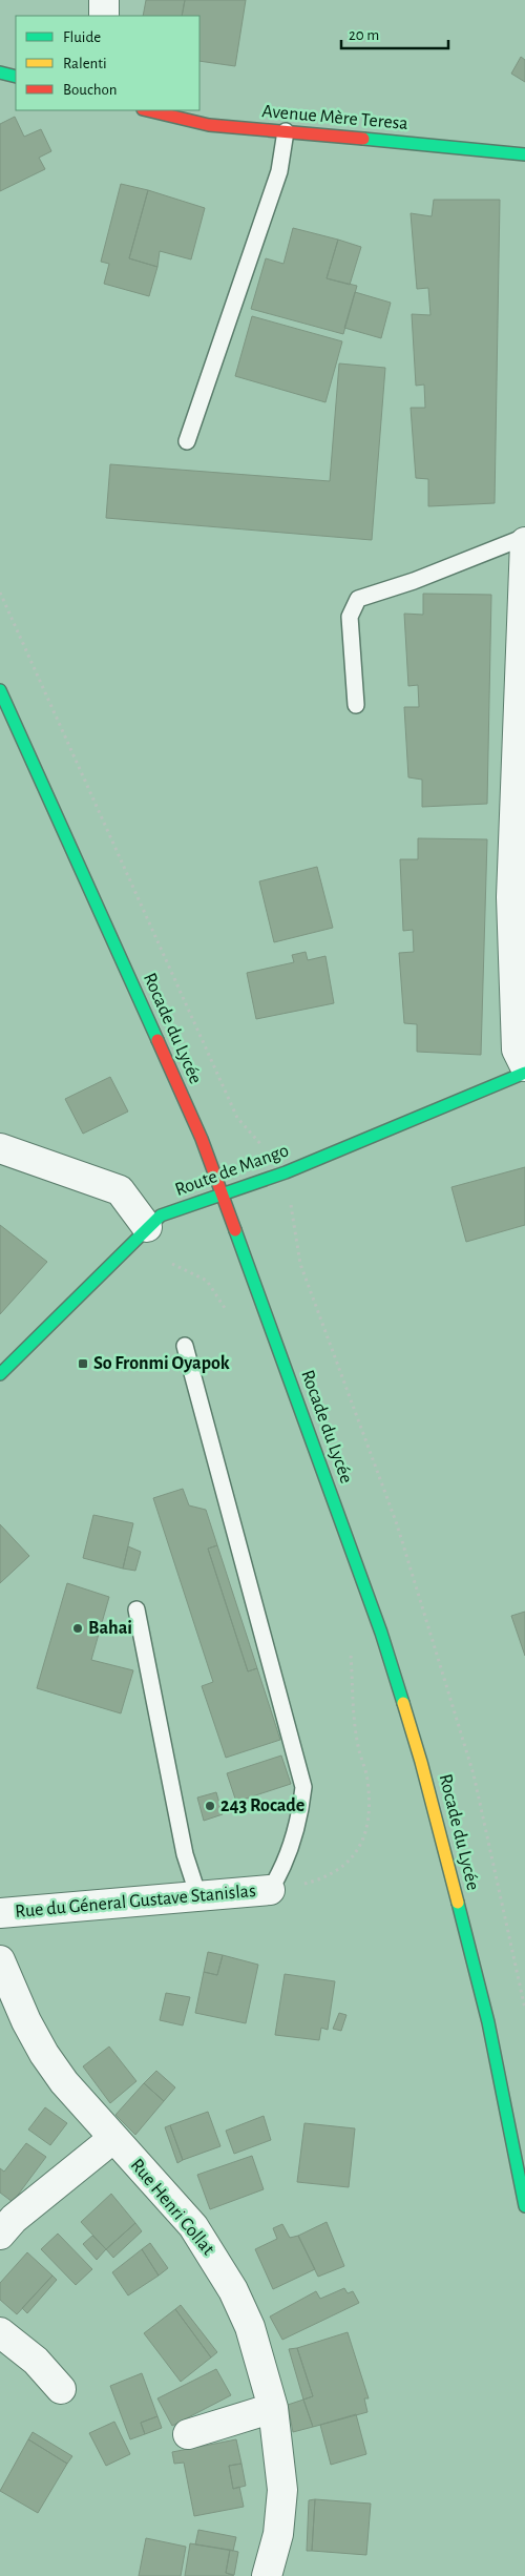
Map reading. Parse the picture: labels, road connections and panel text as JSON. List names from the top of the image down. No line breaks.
{"streets":{"main road":["Avenue Mère Teresa","Rocade du Lycée","Route de Mango"],"street":["Rue du Géneral Gustave Stanislas","Rue Henri Collat"]},"crossings":[["Rocade du Lycée","Route de Mango"]],"places":{"transit":["So Fronmi Oyapok"],"other":["Bahai","243 Rocade"]},"legend":["Fluide","Ralenti","Bouchon"],"scale_bar":"20 m"}
